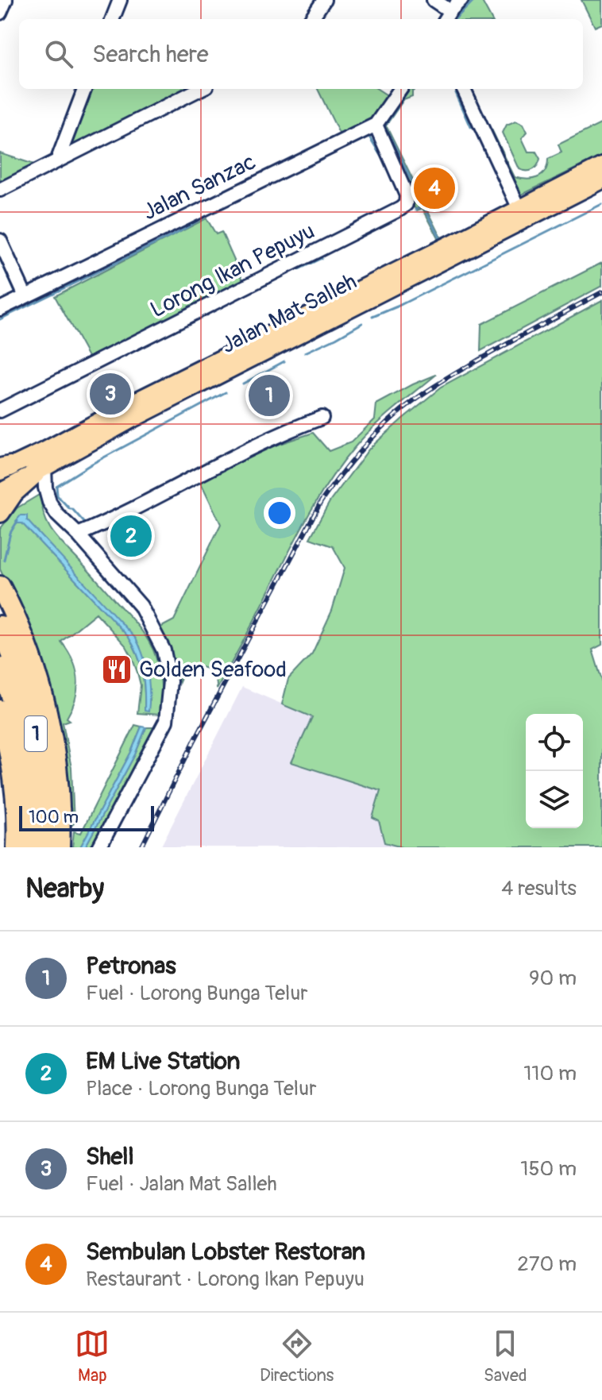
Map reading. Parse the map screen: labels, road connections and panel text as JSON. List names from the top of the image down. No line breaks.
{"streets":{"highway":["1"],"main road":["Jalan Mat Salleh"],"street":["Jalan Sanzac","Lorong Ikan Pepuyu"]},"crossings":[["Jalan Sanzac","Lorong Ikan Pepuyu"]],"places":{"restaurant":["Golden Seafood"]},"scale_bar":"100 m","page":{"search":"Search here","pins":["4","3","1","2"],"scale":"100 m","heading":["Nearby","4 results"],"list":[{"mark":"1","name":"Petronas","note":"Fuel · Lorong Bunga Telur","value":"90 m"},{"mark":"2","name":"EM Live Station","note":"Place · Lorong Bunga Telur","value":"110 m"},{"mark":"3","name":"Shell","note":"Fuel · Jalan Mat Salleh","value":"150 m"},{"mark":"4","name":"Sembulan Lobster Restoran","note":"Restaurant · Lorong Ikan Pepuyu","value":"270 m"}],"nav":["Map","Directions","Saved"]}}
